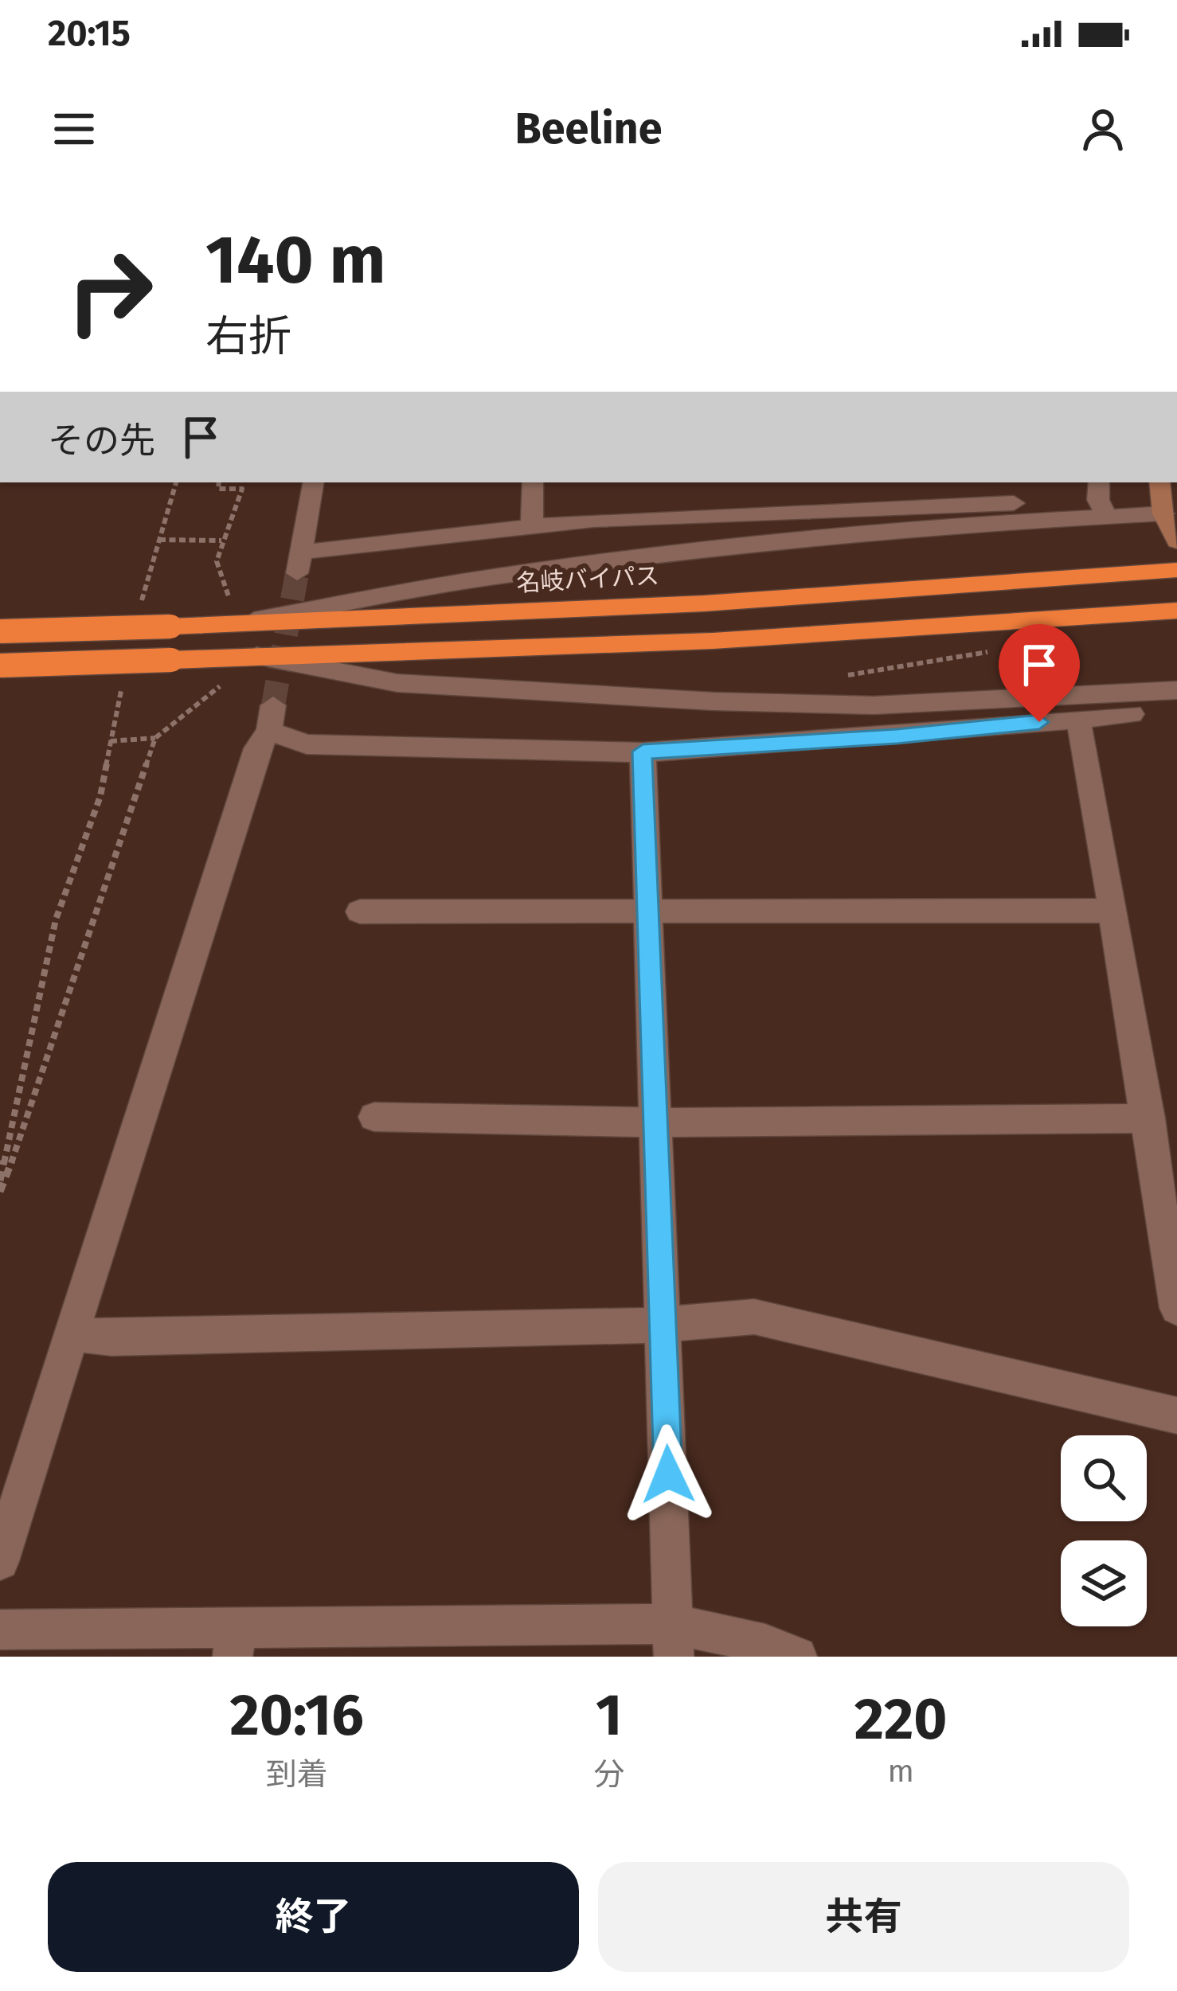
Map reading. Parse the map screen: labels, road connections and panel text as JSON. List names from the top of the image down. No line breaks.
{"streets":{"highway":["名岐バイパス"]},"page":{"status":"20:15","header":"Beeline","turn":["140 m","右折"],"then":"その先","eta":["20:16","到着","1","分","220","m"],"buttons":["終了","共有"]}}
